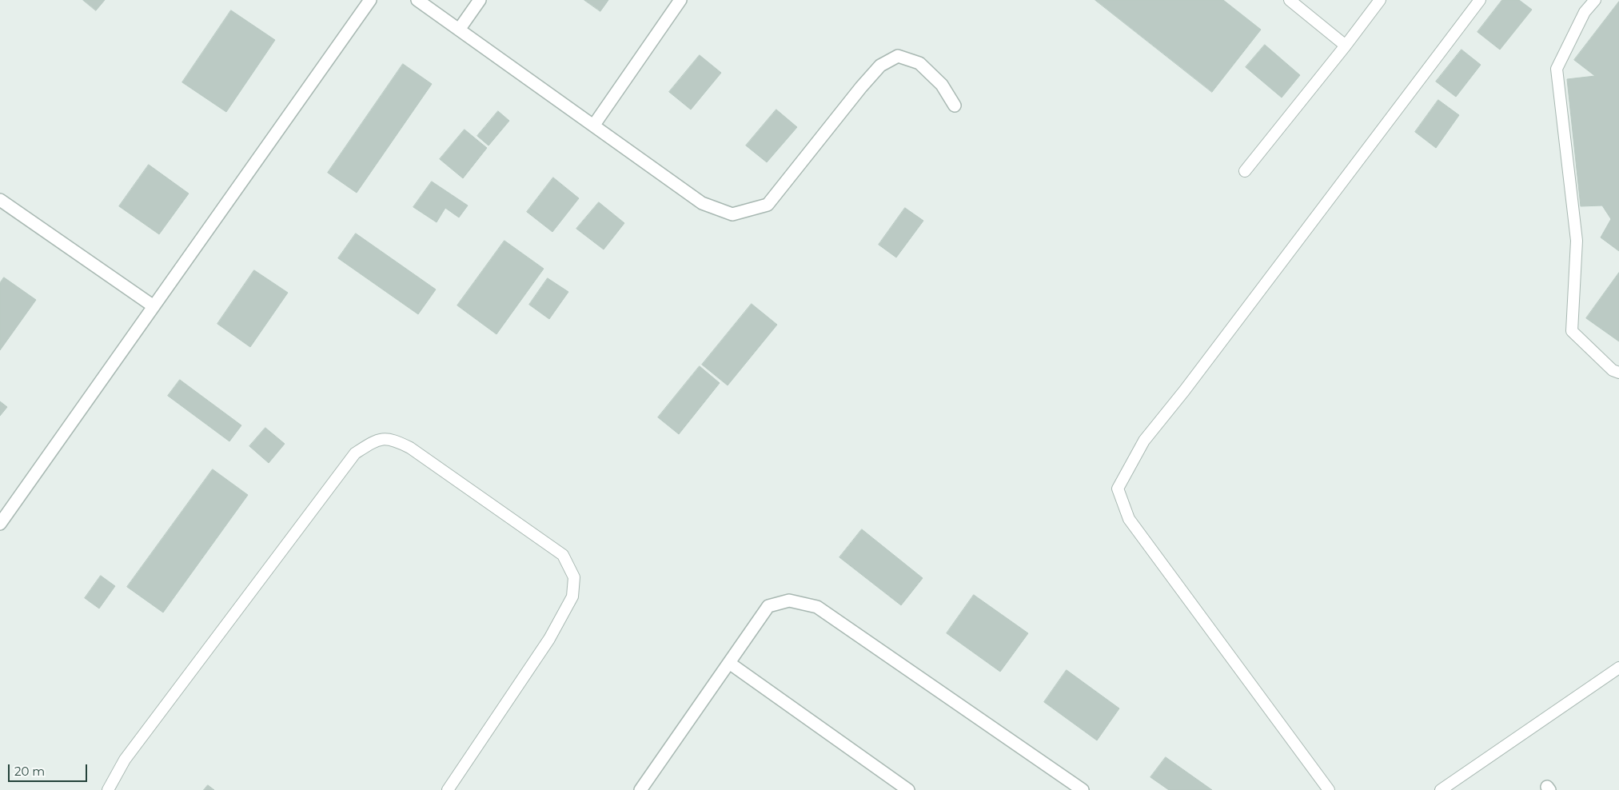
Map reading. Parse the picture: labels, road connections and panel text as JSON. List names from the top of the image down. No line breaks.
{"scale_bar":"20 m"}
